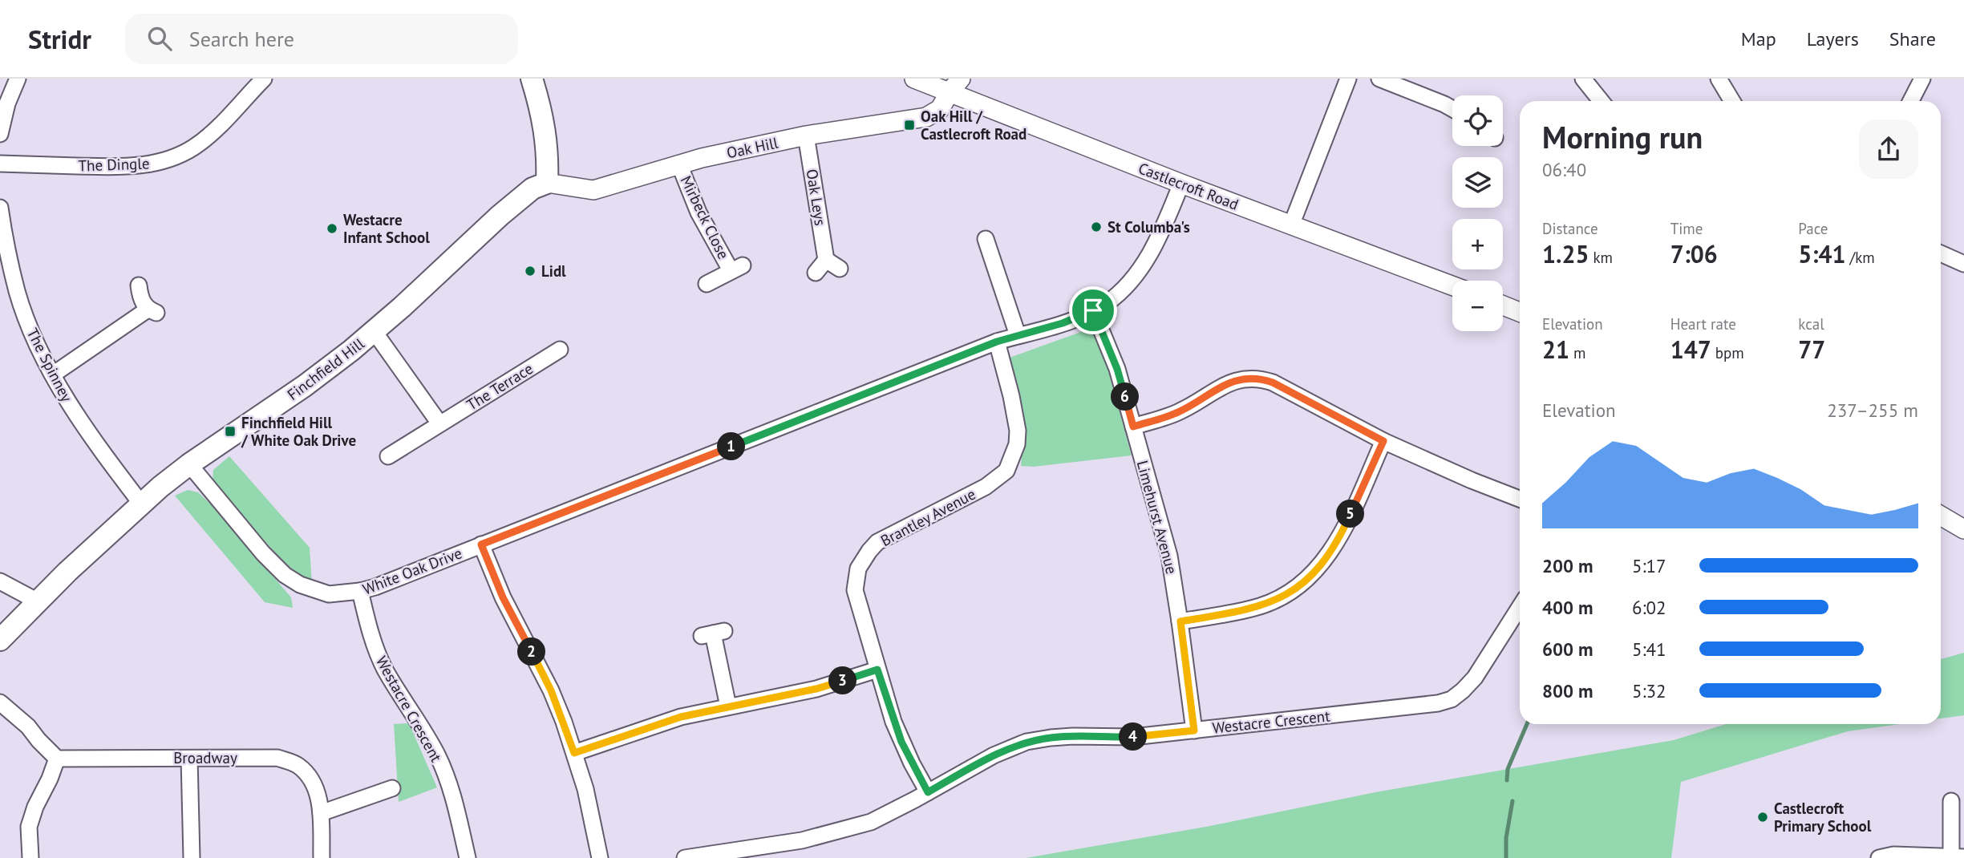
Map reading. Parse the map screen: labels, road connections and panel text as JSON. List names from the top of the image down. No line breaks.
{"streets":{"main road":["Finchfield Hill"],"street":["Oak Hill","The Dingle","Castlecroft Road","Oak Leys","Mirbeck Close","The Spinney","The Terrace","Brantley Avenue","Limehurst Avenue","White Oak Drive","Westacre Crescent","Broadway"]},"crossings":[["Oak Hill","Castlecroft Road"],["Oak Hill","Oak Leys"],["Oak Hill","Mirbeck Close"],["Oak Hill","Finchfield Hill"],["Castlecroft Road","White Oak Drive"],["The Spinney","Finchfield Hill"],["Finchfield Hill","White Oak Drive"],["Brantley Avenue","White Oak Drive"],["Brantley Avenue","Westacre Crescent"],["Limehurst Avenue","White Oak Drive"],["Limehurst Avenue","Westacre Crescent"],["White Oak Drive","Westacre Crescent"]],"places":{"transit":["Oak Hill / Castlecroft Road","Finchfield Hill / White Oak Drive"],"other":["St Columba's","Westacre Infant School","Lidl","Castlecroft Primary School"]},"page":{"header":"Stridr","search":"Search here","nav":["Map","Layers","Share"],"map_buttons":["+","−"],"heading":["Morning run","06:40"],"stats":[["Distance","1.25 km"],["Time","7:06"],["Pace","5:41 /km"],["Elevation","21 m"],["Heart rate","147 bpm"],["kcal","77"]],"pins":["6","1","5","2","3","4"],"chart":["Elevation","237–255 m"],"list":[{"name":"200 m","note":"5:17"},{"name":"400 m","note":"6:02"},{"name":"600 m","note":"5:41"},{"name":"800 m","note":"5:32"}]}}
